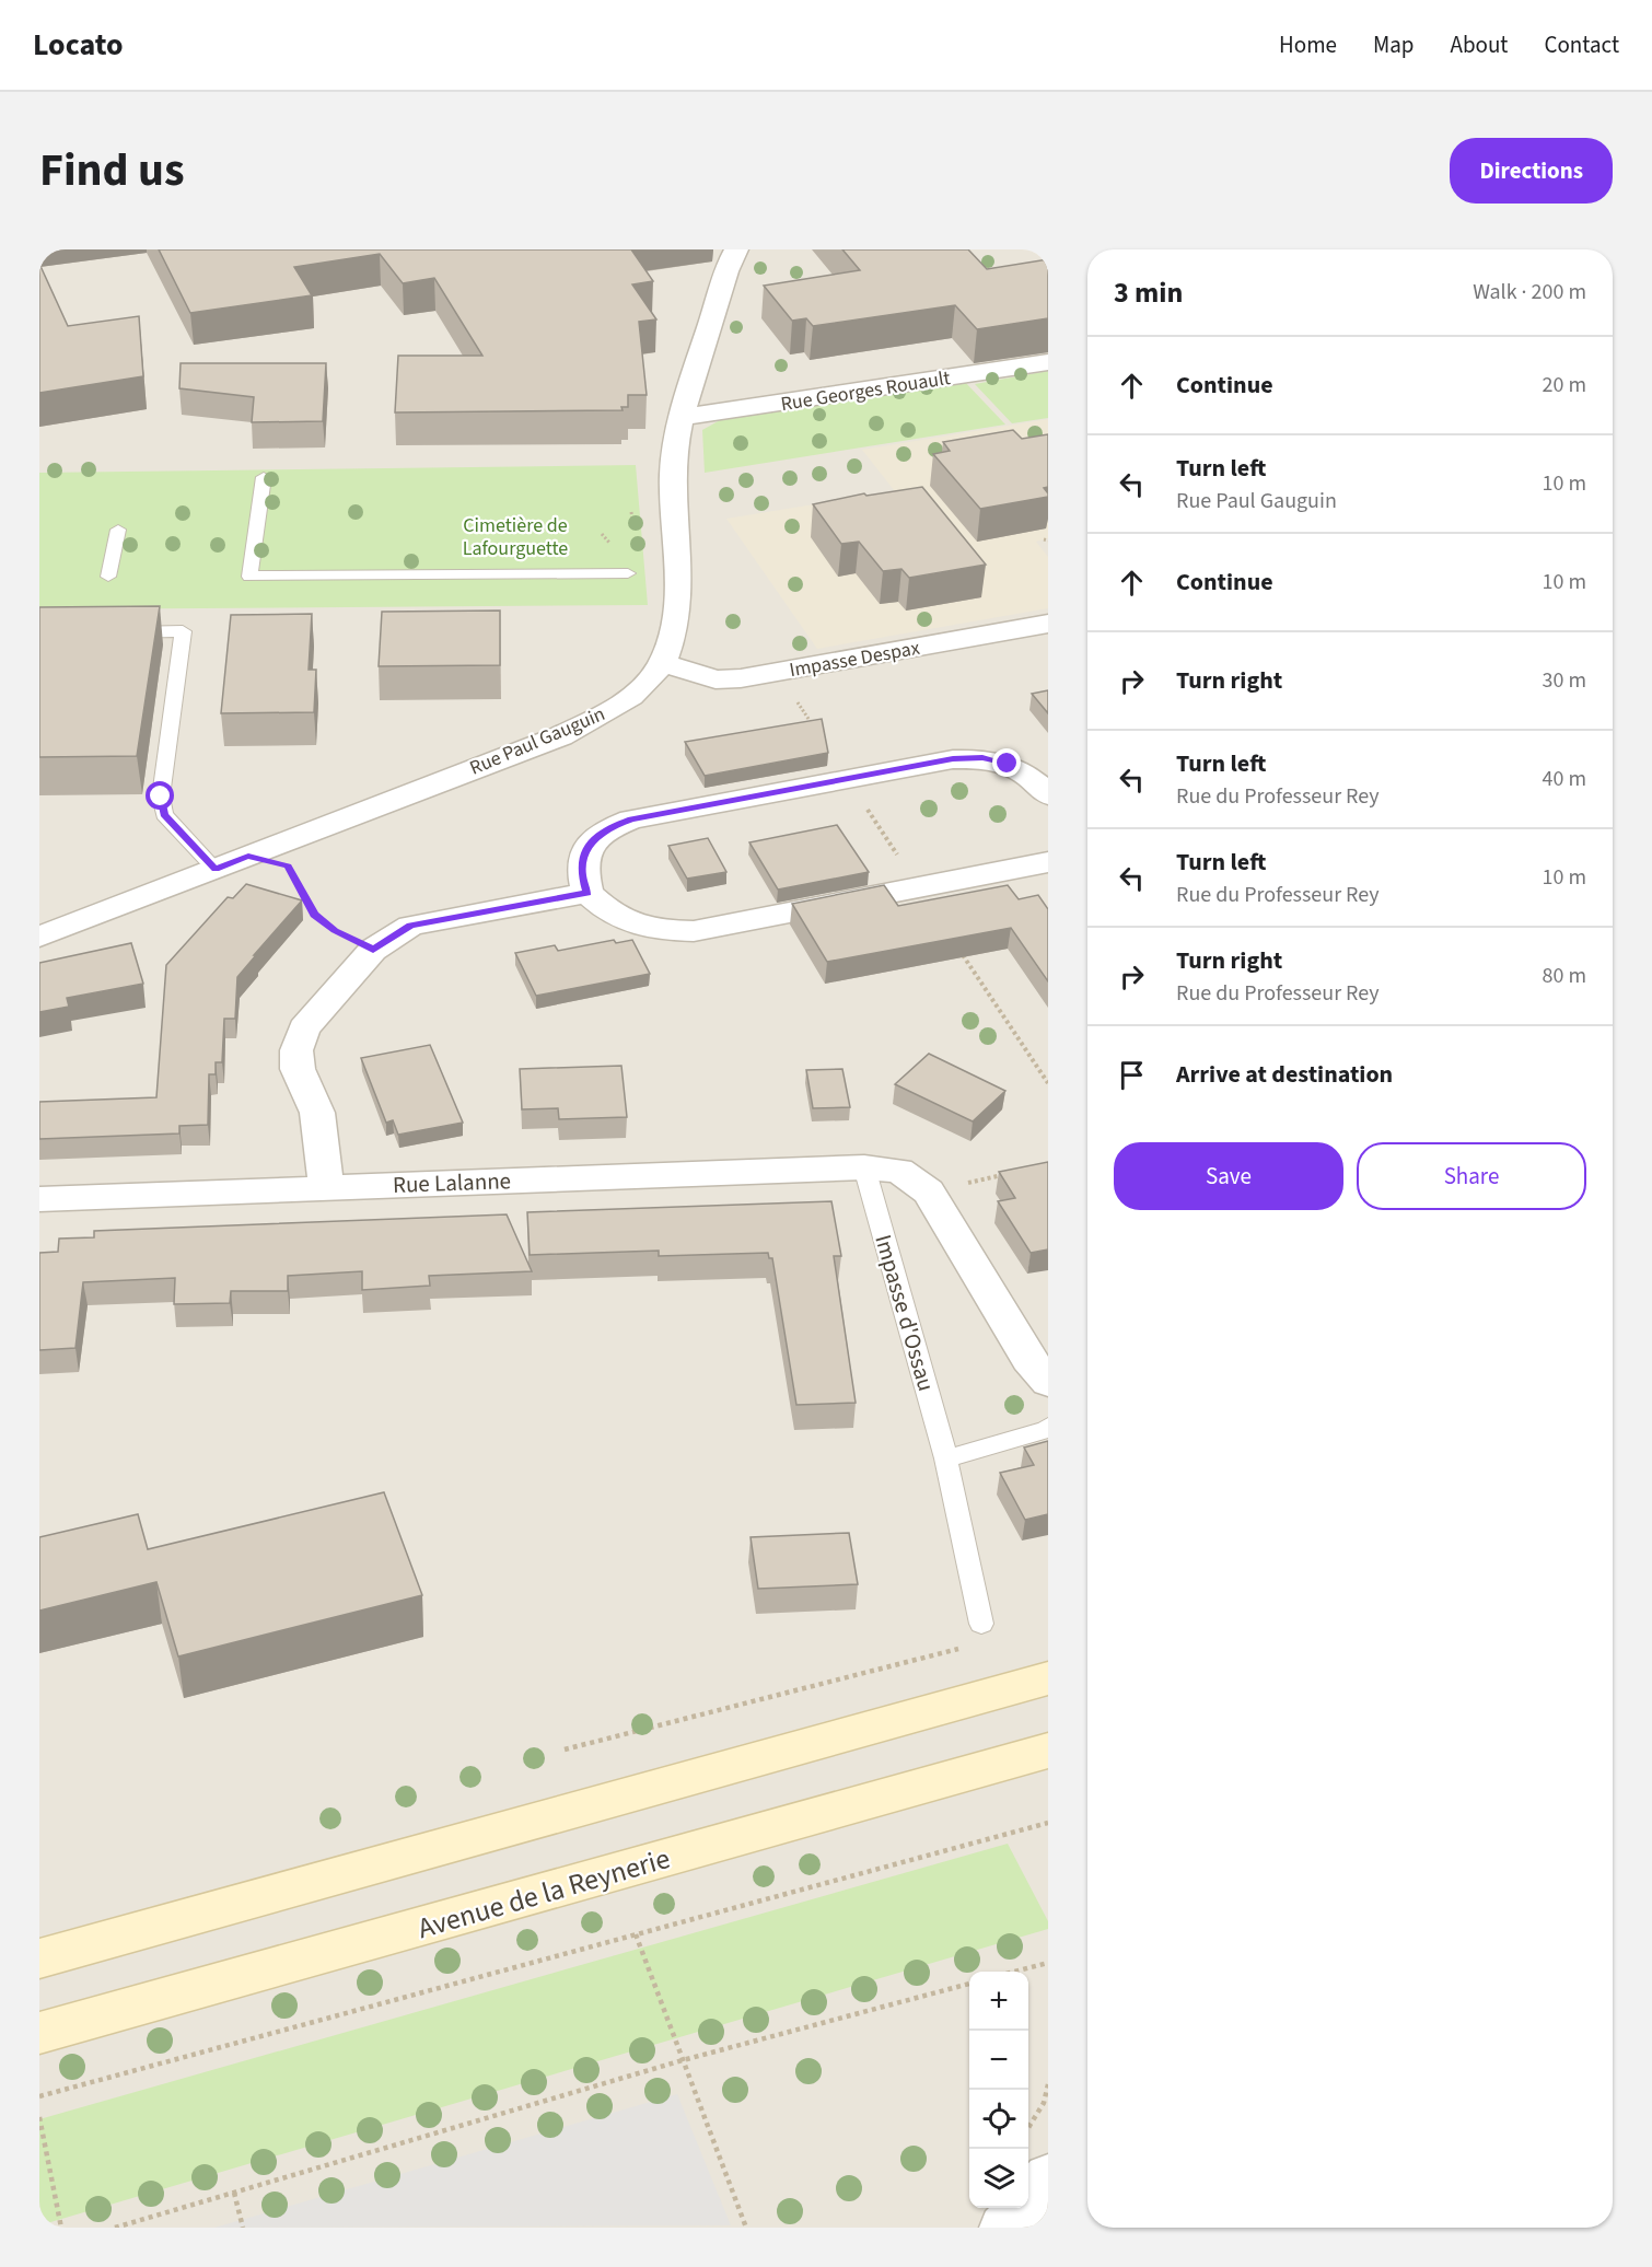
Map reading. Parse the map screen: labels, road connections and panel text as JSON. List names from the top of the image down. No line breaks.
{"streets":{"street":["Rue Georges Rouault","Impasse Despax","Rue Paul Gauguin","Rue Lalanne","Avenue de la Reynerie"],"lane":["Impasse d'Ossau"]},"crossings":[["Rue Georges Rouault","Rue Paul Gauguin"],["Impasse Despax","Rue Paul Gauguin"],["Rue Lalanne","Impasse d'Ossau"]],"parks":["Cimetière de Lafourguette"],"page":{"header":"Locato","nav":["Home","Map","About","Contact"],"title":"Find us","buttons":["Directions",["Save","Share"]],"heading":["3 min","Walk · 200 m"],"list":[["Continue","20 m"],["Turn left","Rue Paul Gauguin","10 m"],["Continue","10 m"],["Turn right","30 m"],["Turn left","Rue du Professeur Rey","40 m"],["Turn left","Rue du Professeur Rey","10 m"],["Turn right","Rue du Professeur Rey","80 m"],"Arrive at destination"],"map_buttons":["+","−"]}}
